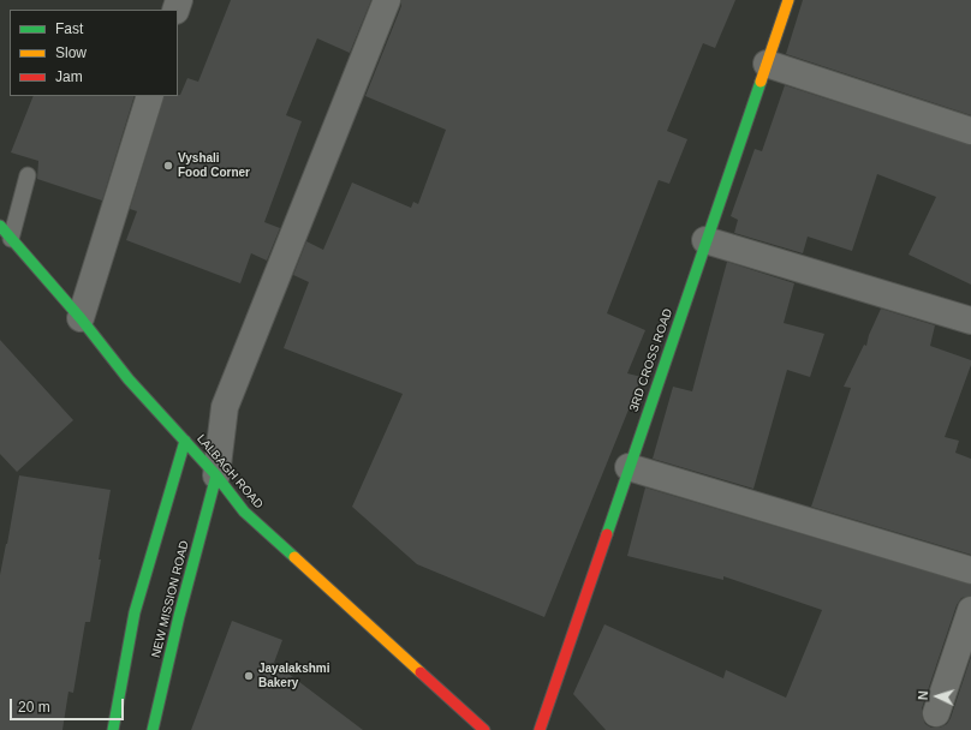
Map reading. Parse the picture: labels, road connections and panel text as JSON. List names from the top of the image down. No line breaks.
{"streets":{"main road":["3RD CROSS ROAD","LALBAGH ROAD","NEW MISSION ROAD"]},"crossings":[["LALBAGH ROAD","NEW MISSION ROAD"]],"places":["Vyshali Food Corner","Jayalakshmi Bakery"],"legend":["Fast","Slow","Jam"],"scale_bar":"20 m","north":"left"}
